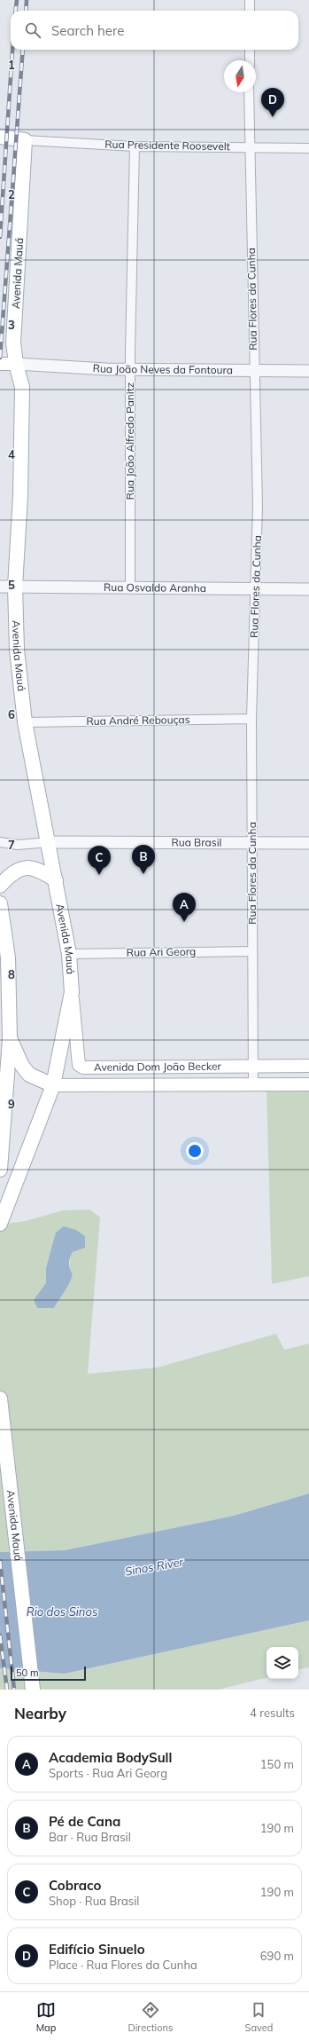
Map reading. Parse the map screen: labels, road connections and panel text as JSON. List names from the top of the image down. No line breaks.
{"streets":{"main road":["Avenida Mauá","Avenida Dom João Becker"],"street":["Rua Presidente Roosevelt","Rua Flores da Cunha","Rua João Neves da Fontoura","Rua João Alfredo Panitz","Rua Osvaldo Aranha","Rua André Rebouças","Rua Brasil","Rua Ari Georg"]},"crossings":[["Rua Presidente Roosevelt","Avenida Mauá"],["Rua Presidente Roosevelt","Rua Flores da Cunha"],["Rua Presidente Roosevelt","Rua João Alfredo Panitz"],["Avenida Mauá","Rua João Neves da Fontoura"],["Avenida Mauá","Rua Osvaldo Aranha"],["Avenida Mauá","Rua André Rebouças"],["Avenida Mauá","Rua Brasil"],["Avenida Mauá","Rua Ari Georg"],["Avenida Mauá","Avenida Dom João Becker"],["Rua Flores da Cunha","Rua João Neves da Fontoura"],["Rua Flores da Cunha","Rua Osvaldo Aranha"],["Rua Flores da Cunha","Rua André Rebouças"],["Rua Flores da Cunha","Rua Brasil"],["Rua Flores da Cunha","Rua Ari Georg"],["Rua Flores da Cunha","Avenida Dom João Becker"],["Rua João Neves da Fontoura","Rua João Alfredo Panitz"],["Rua João Alfredo Panitz","Rua Osvaldo Aranha"]],"water":["Sinos River","Rio dos Sinos"],"scale_bar":"50 m","north":"bottom","page":{"search":"Search here","pins":["D","B","C","A"],"scale":"50 m","heading":["Nearby","4 results"],"list":[{"mark":"A","name":"Academia BodySull","note":"Sports · Rua Ari Georg","value":"150 m"},{"mark":"B","name":"Pé de Cana","note":"Bar · Rua Brasil","value":"190 m"},{"mark":"C","name":"Cobraco","note":"Shop · Rua Brasil","value":"190 m"},{"mark":"D","name":"Edifício Sinuelo","note":"Place · Rua Flores da Cunha","value":"690 m"}],"nav":["Map","Directions","Saved"]},"grid":{"rows":["1","2","3","4","5","6","7","8","9"]}}
